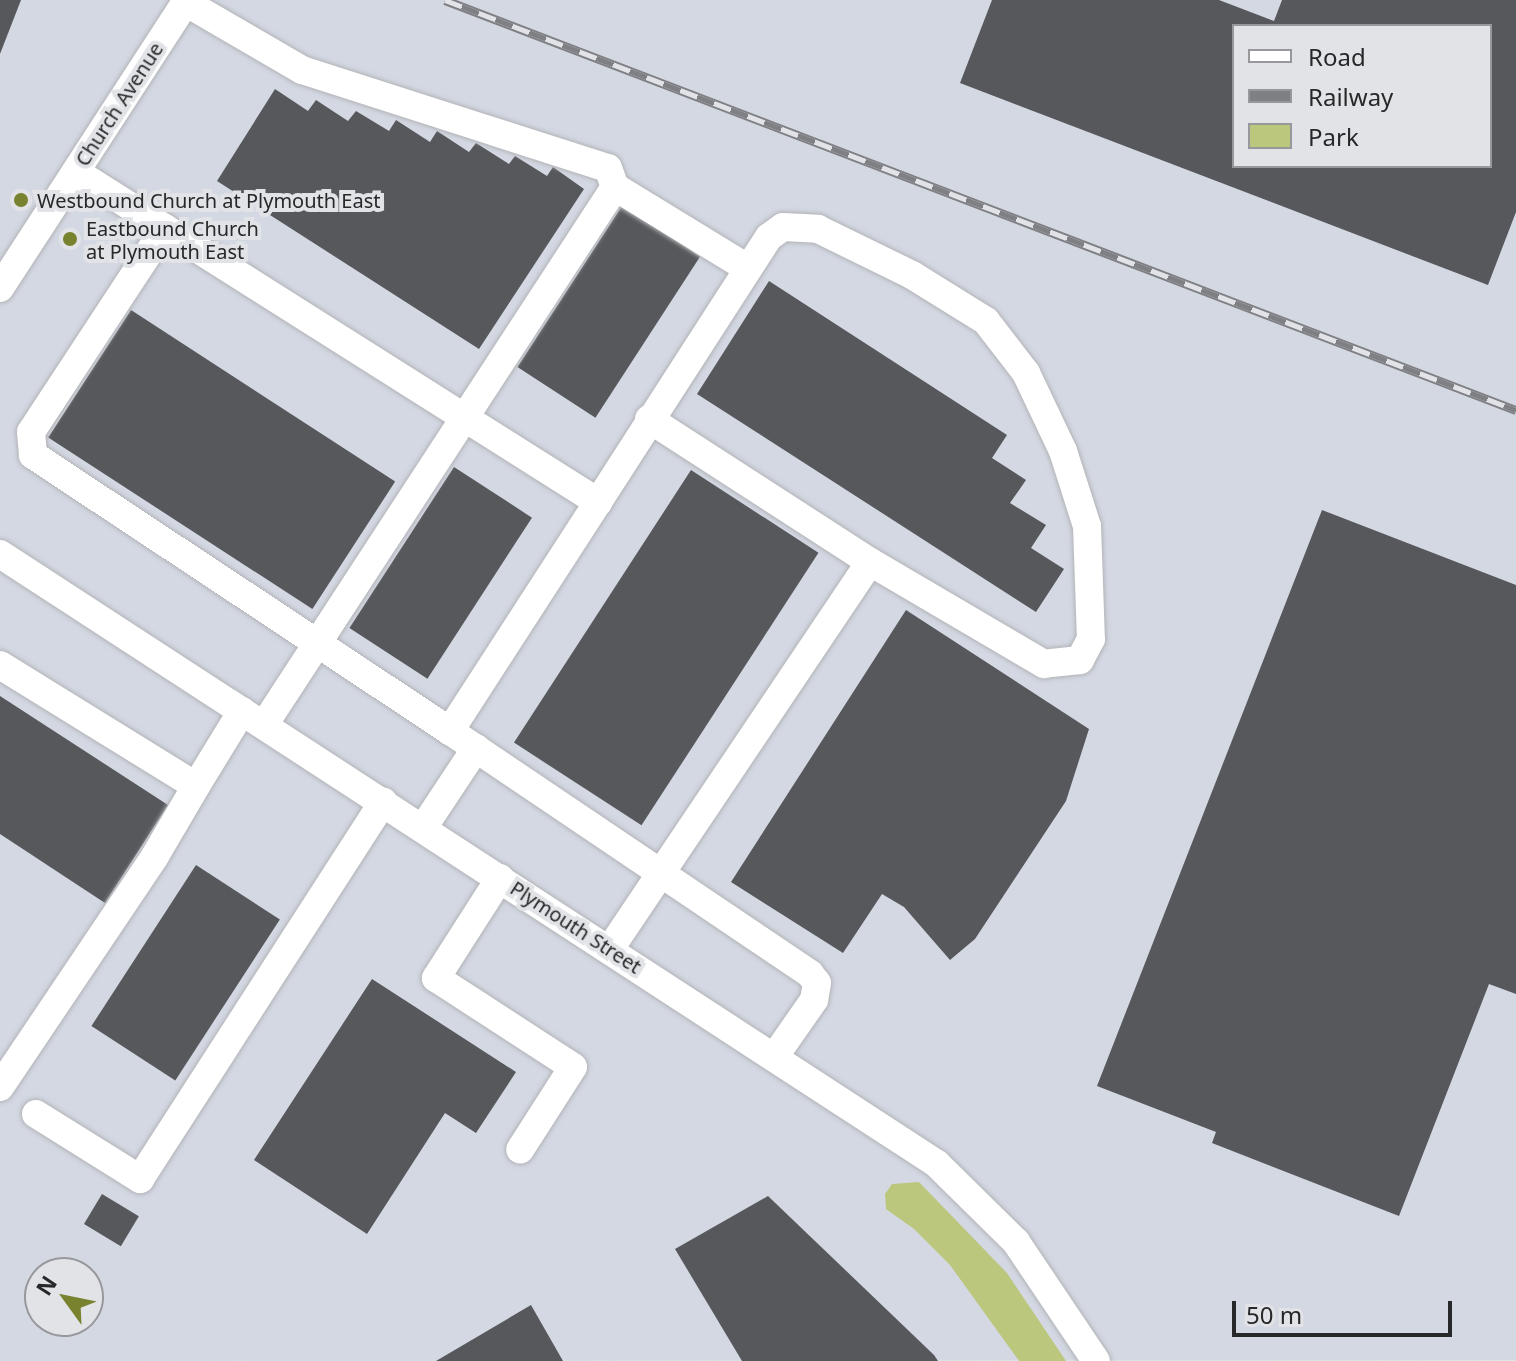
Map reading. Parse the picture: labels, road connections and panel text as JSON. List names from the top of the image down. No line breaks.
{"streets":{"street":["Church Avenue","Plymouth Street"]},"places":["Westbound Church at Plymouth East","Eastbound Church at Plymouth East"],"legend":["Road","Railway","Park"],"scale_bar":"50 m","north":"top left"}
